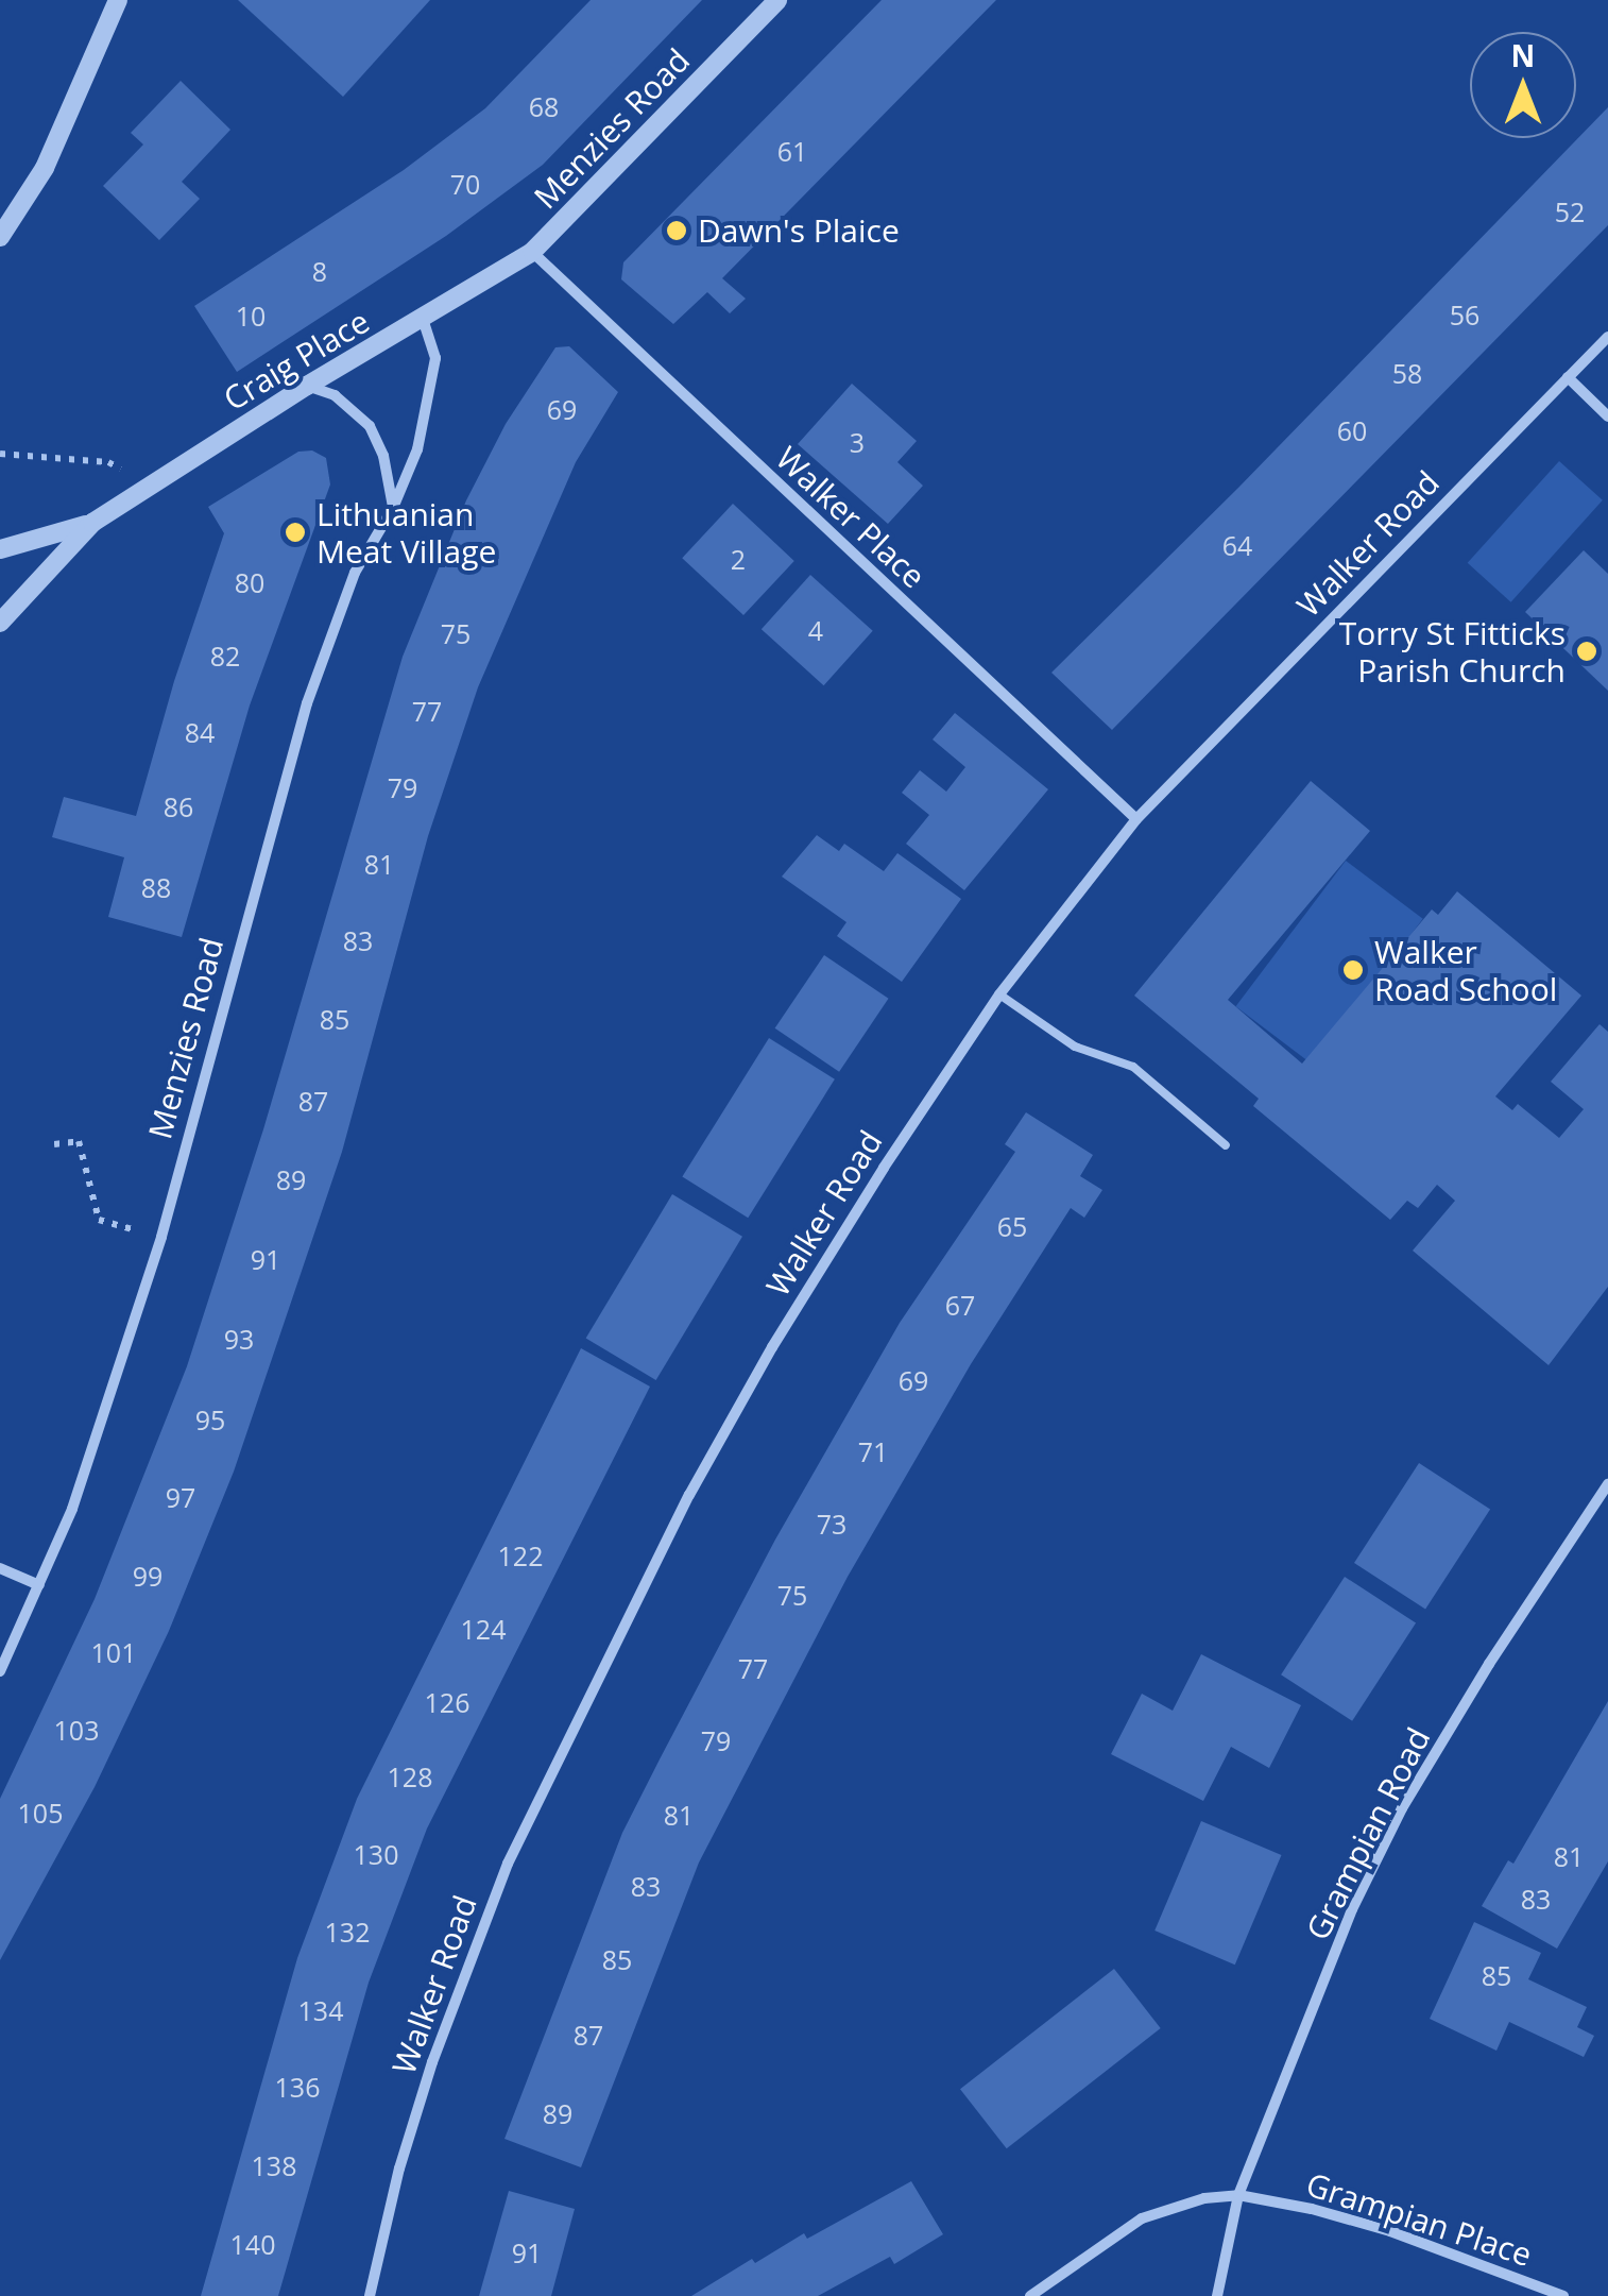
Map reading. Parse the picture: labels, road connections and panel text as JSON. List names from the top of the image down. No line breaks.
{"streets":{"street":["Menzies Road","Craig Place","Walker Place","Walker Road","Grampian Road","Grampian Place"]},"crossings":[["Menzies Road","Craig Place"],["Menzies Road","Walker Place"],["Craig Place","Walker Place"],["Walker Place","Walker Road"],["Grampian Road","Grampian Place"]],"places":["Dawn's Plaice","Lithuanian Meat Village","Torry St Fitticks Parish Church","Walker Road School"],"house_numbers":["68","61","70","52","8","56","10","58","69","60","3","64","2","80","4","75","82","77","84","79","86","81","88","83","85","87","89","65","91","67","93","69","95","71","97","73","122","99","75","124","101","77","126","103","79","128","105","81","130","81","83","83","132","85","85","134","87","136","89","138","140","91"],"north":"top"}
